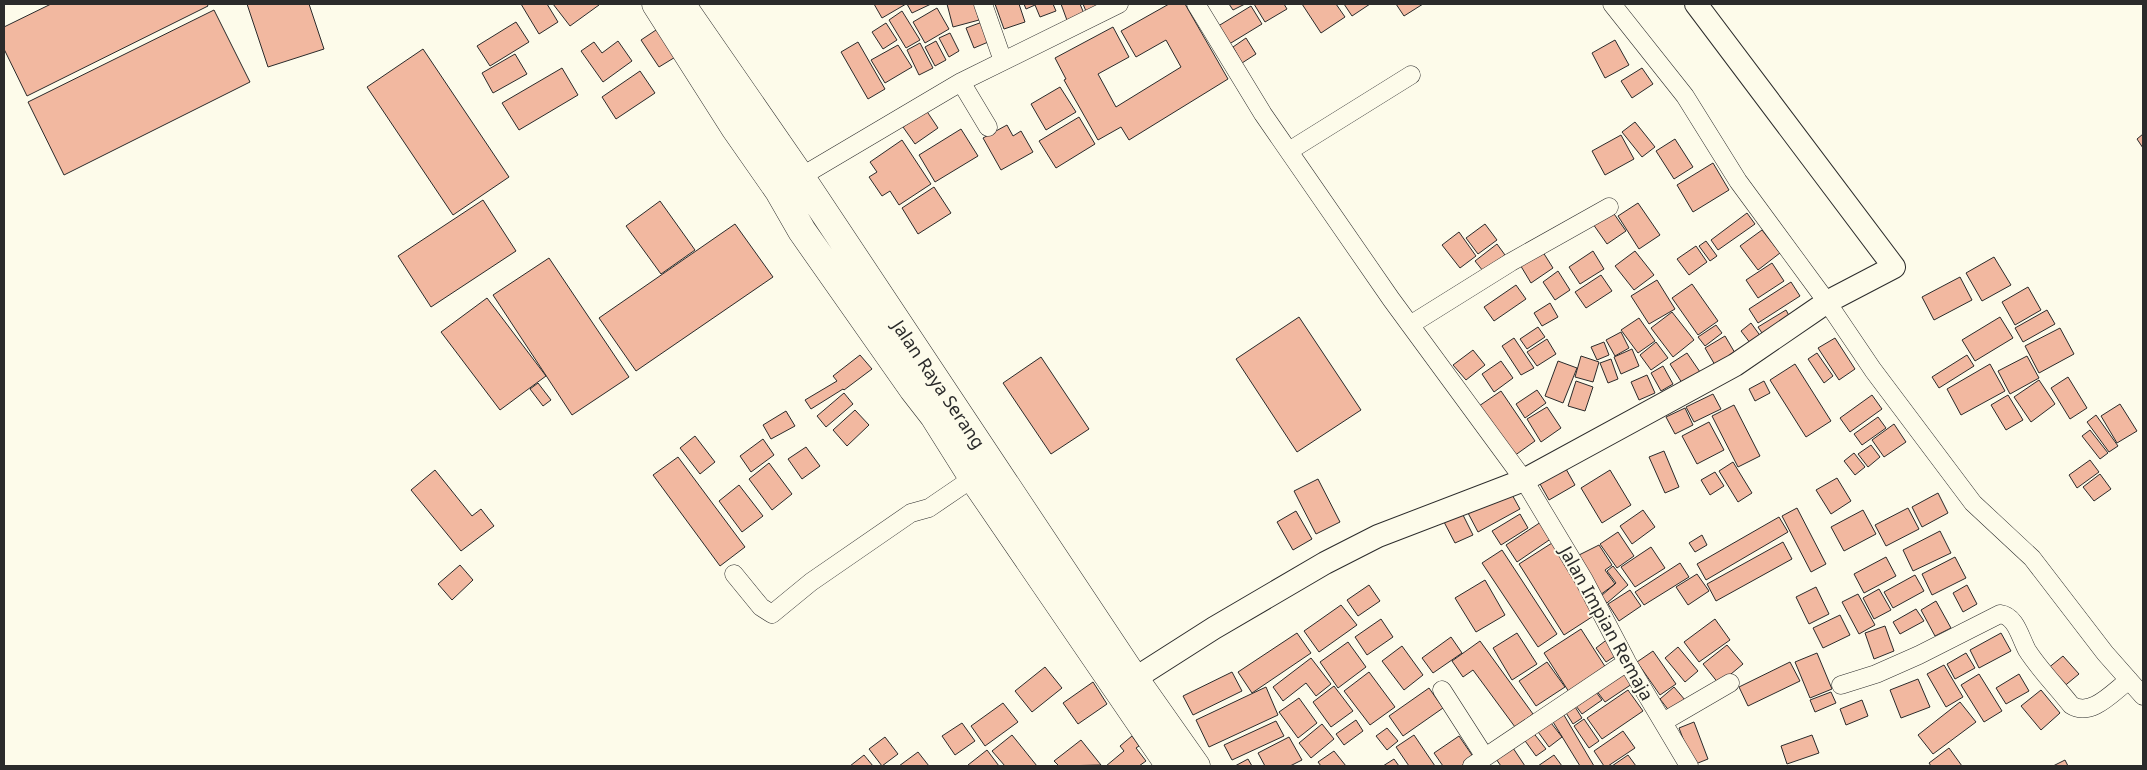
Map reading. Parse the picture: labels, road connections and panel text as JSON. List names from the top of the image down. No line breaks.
{"streets":{"highway":["Jalan Raya Serang"],"street":["Jalan Impian Remaja"]}}
